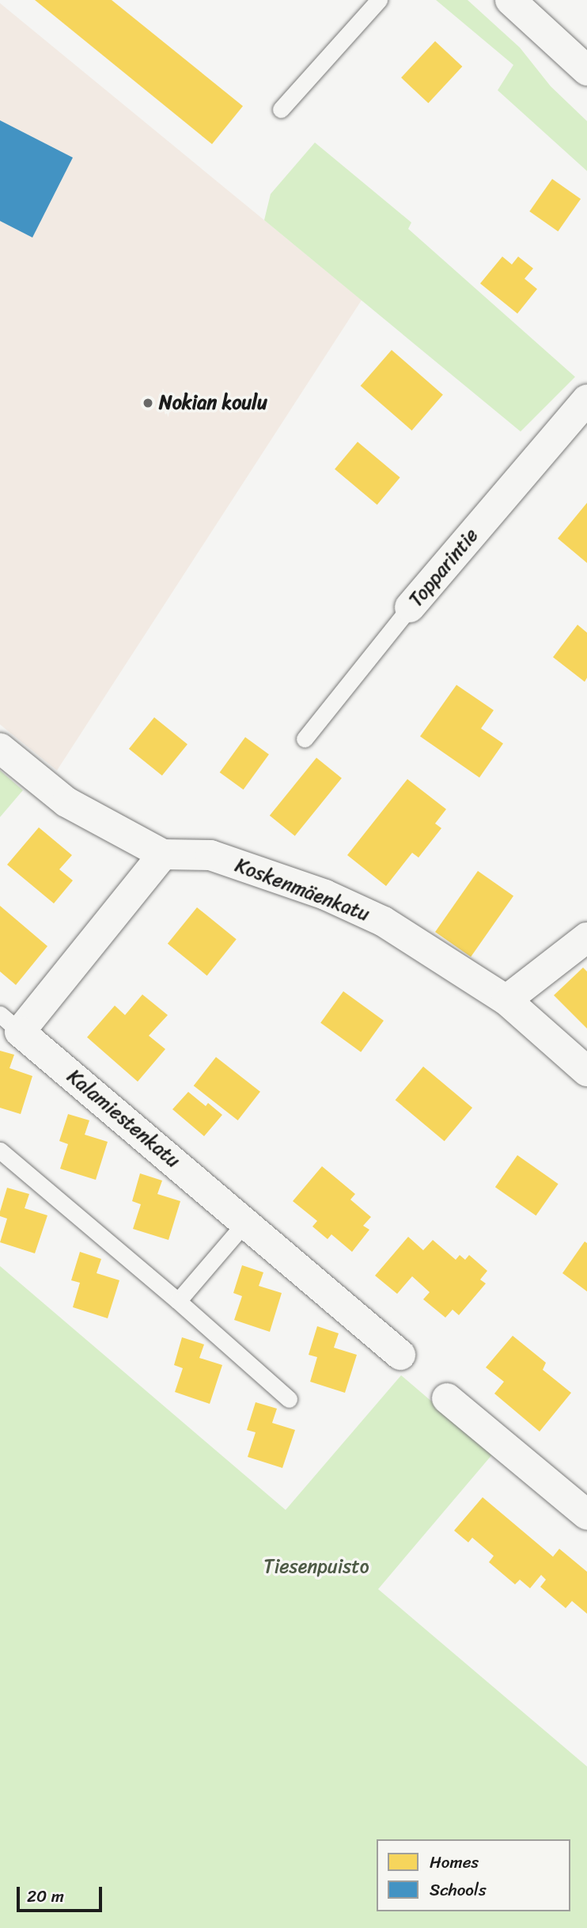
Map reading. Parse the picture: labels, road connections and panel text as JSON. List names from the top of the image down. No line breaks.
{"streets":{"street":["Topparintie","Koskenmäenkatu","Kalamiestenkatu"]},"crossings":[["Koskenmäenkatu","Kalamiestenkatu"]],"parks":["Tiesenpuisto"],"places":["Nokian koulu"],"legend":["Homes","Schools"],"scale_bar":"20 m"}
